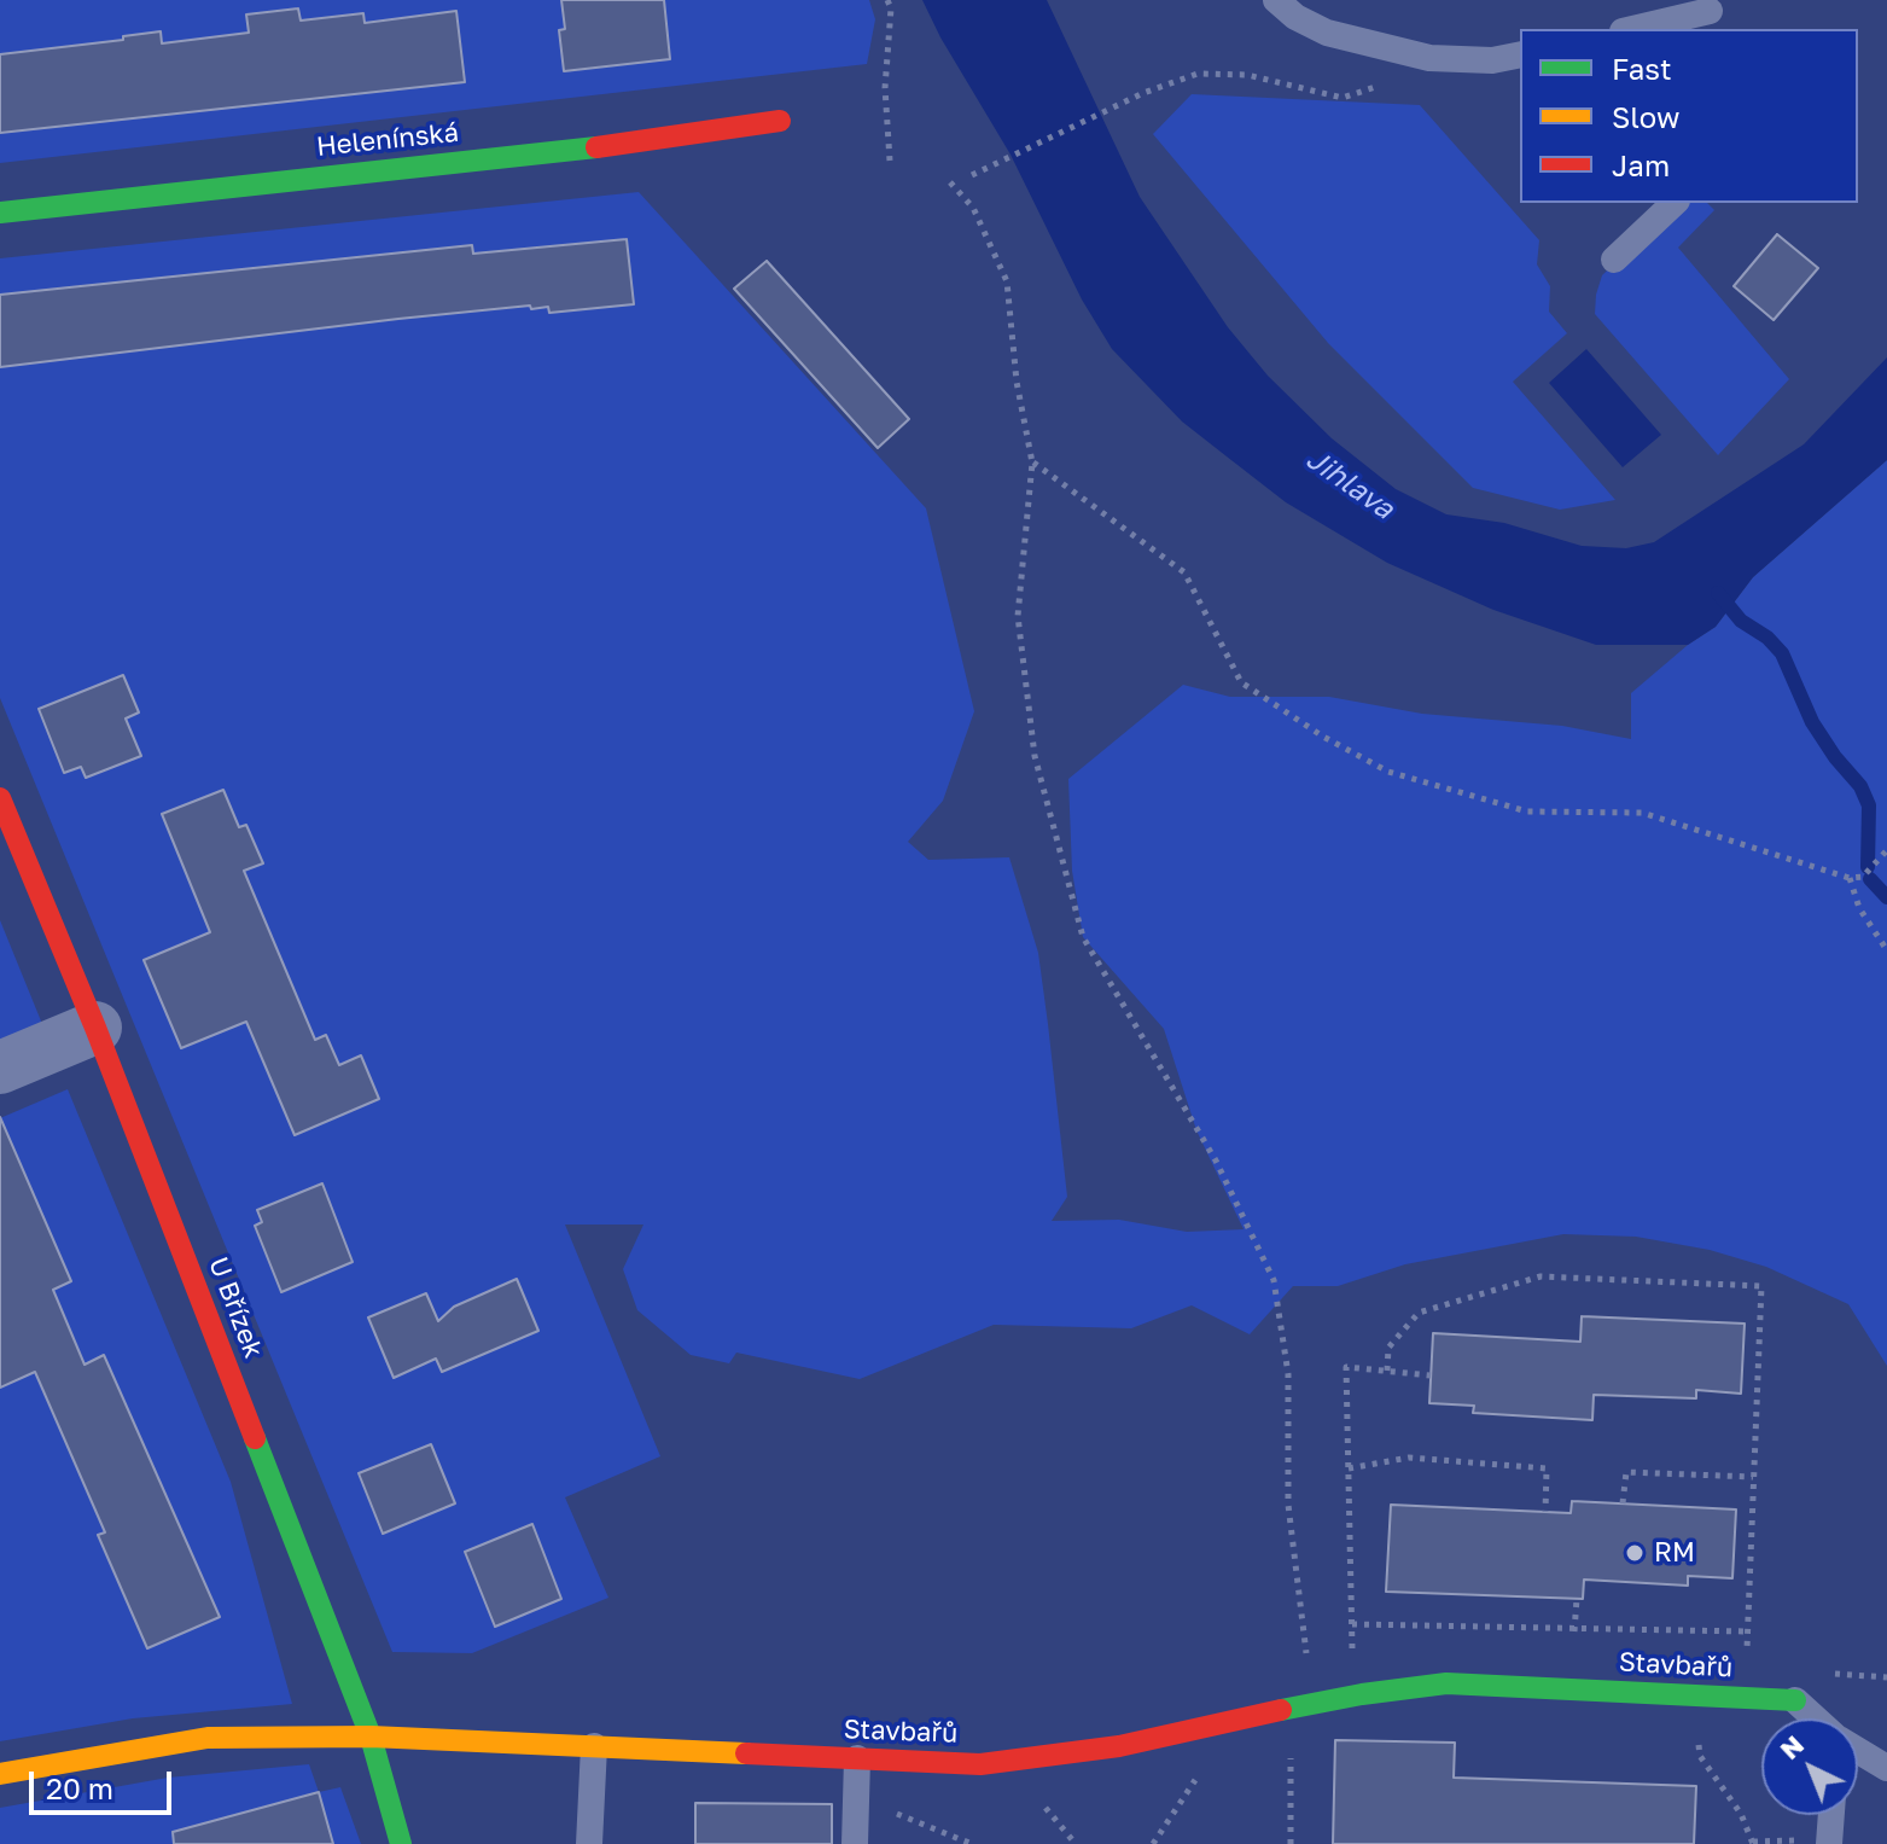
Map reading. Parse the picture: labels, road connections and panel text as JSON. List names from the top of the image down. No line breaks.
{"streets":{"street":["Helenínská","U Břízek","Stavbařů"]},"crossings":[["U Břízek","Stavbařů"]],"water":["Jihlava"],"places":["RM"],"legend":["Fast","Slow","Jam"],"scale_bar":"20 m","north":"top left"}
